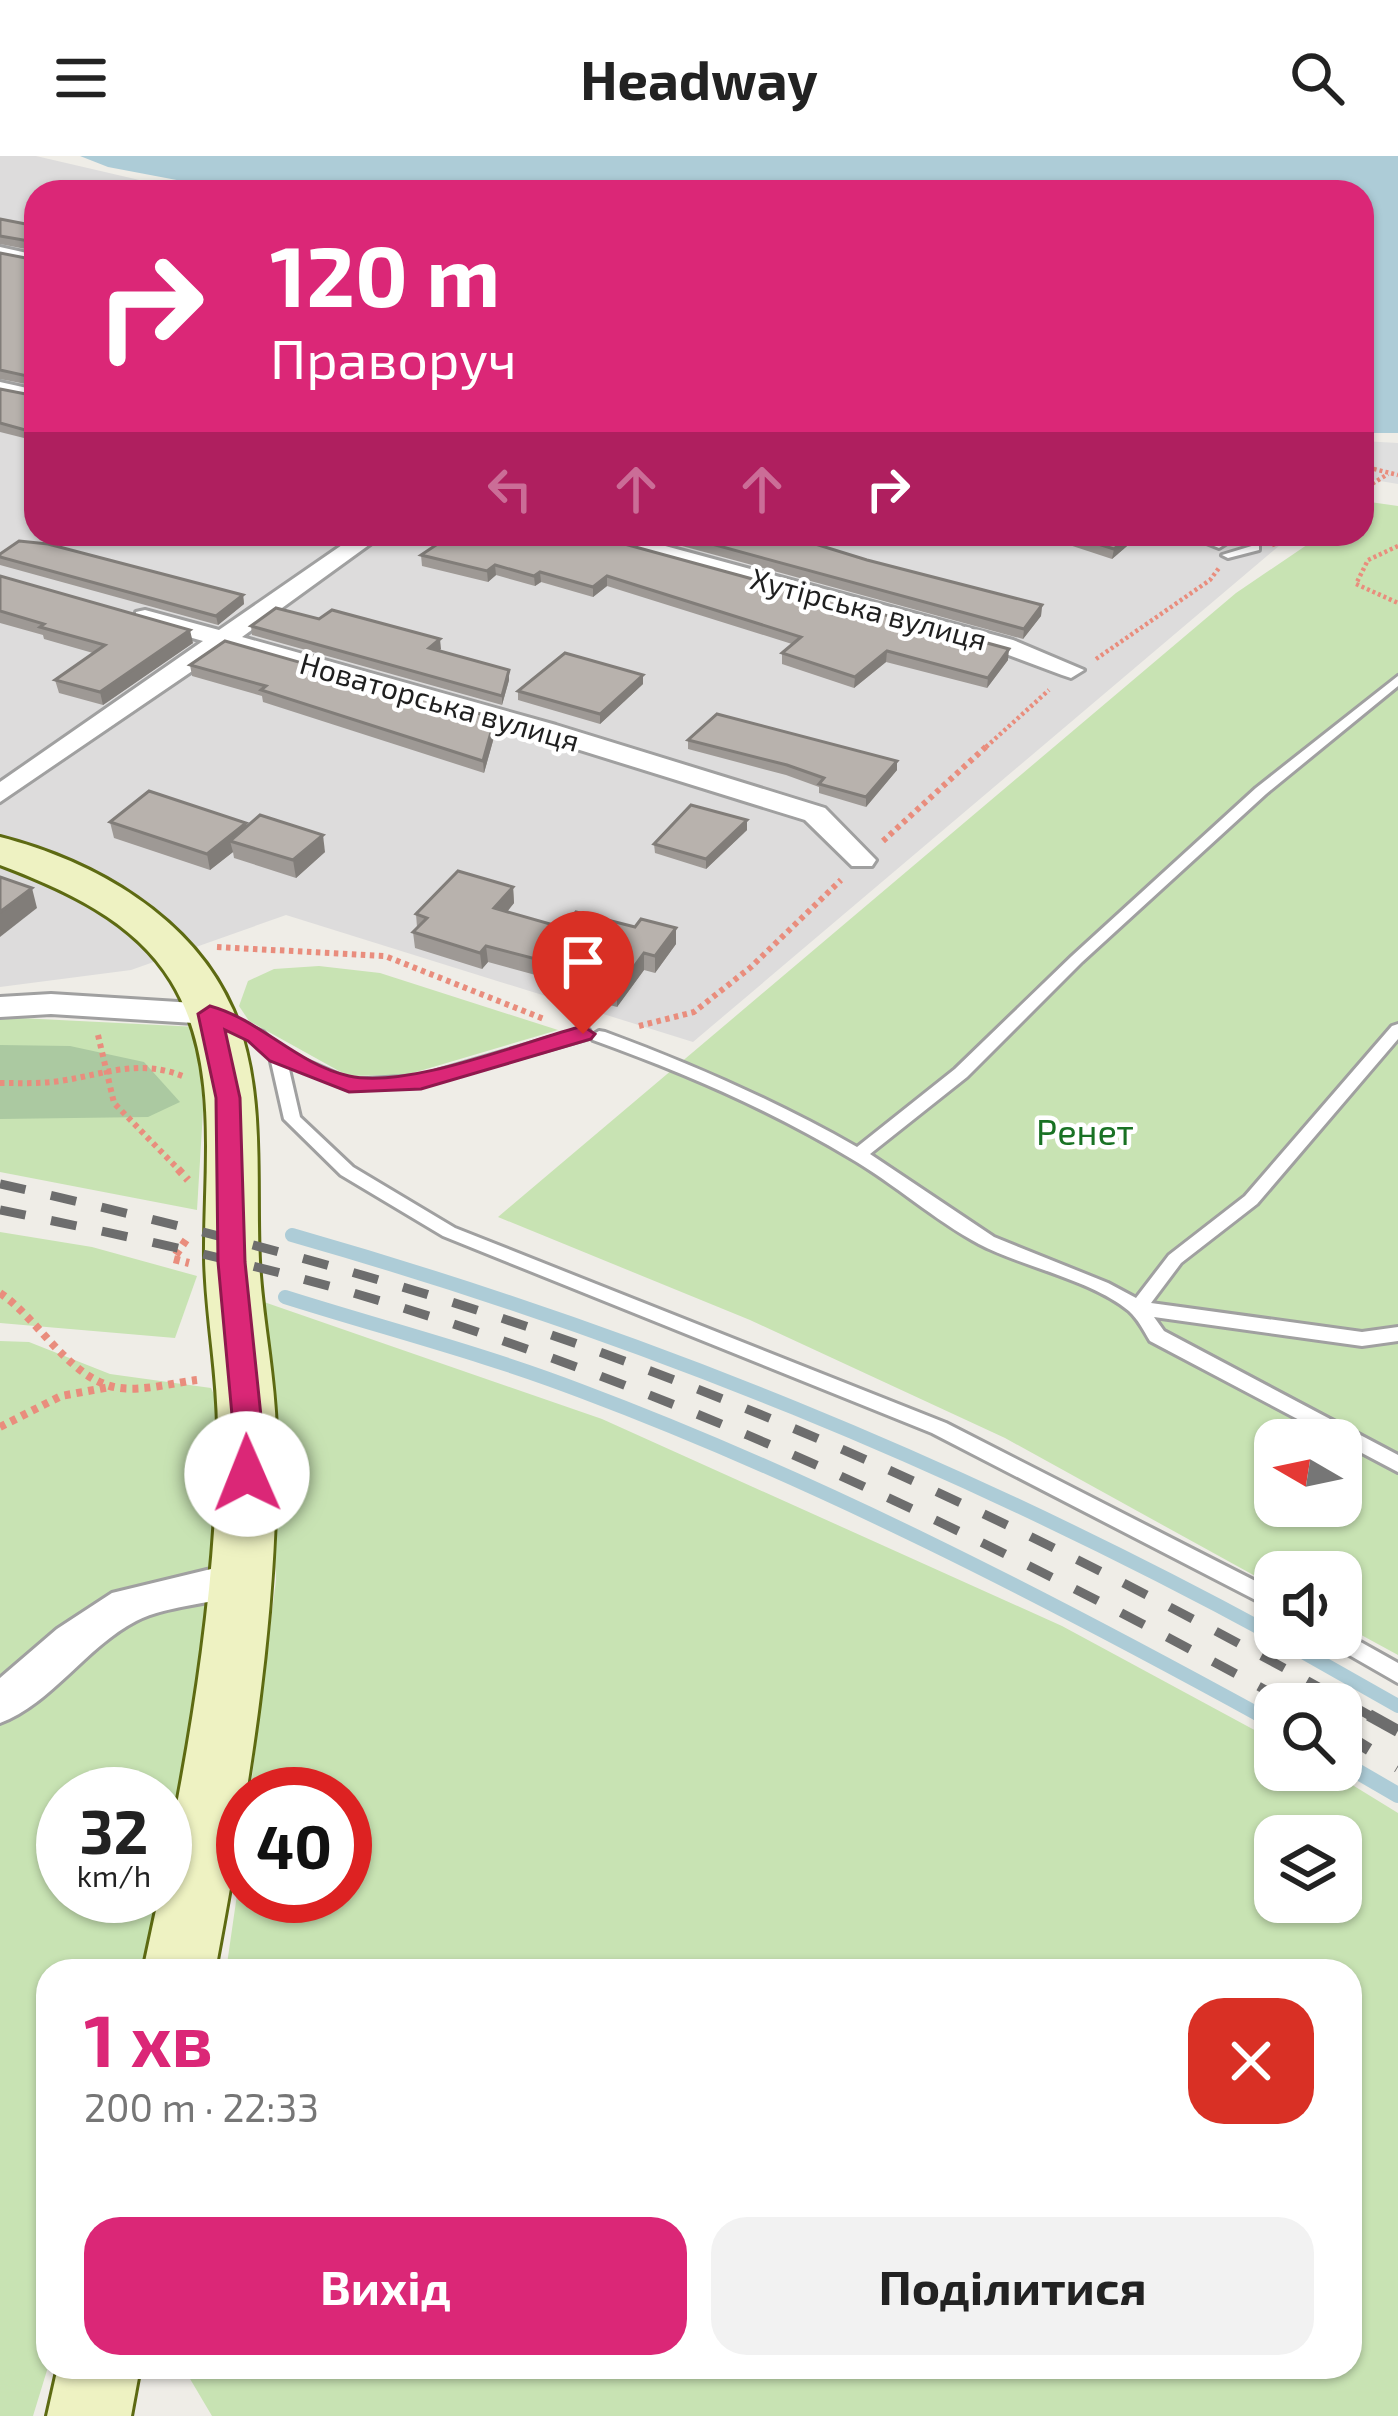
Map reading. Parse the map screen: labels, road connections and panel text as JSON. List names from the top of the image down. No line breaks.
{"streets":{"street":["Хутірська вулиця","Новаторська вулиця"]},"parks":["Ренет"],"north":"left","page":{"header":"Headway","turn":["120 m","Праворуч"],"speed":"32 km/h","limit":"40","heading":["1 хв","200 m · 22:33"],"buttons":["Вихід","Поділитися"]}}
